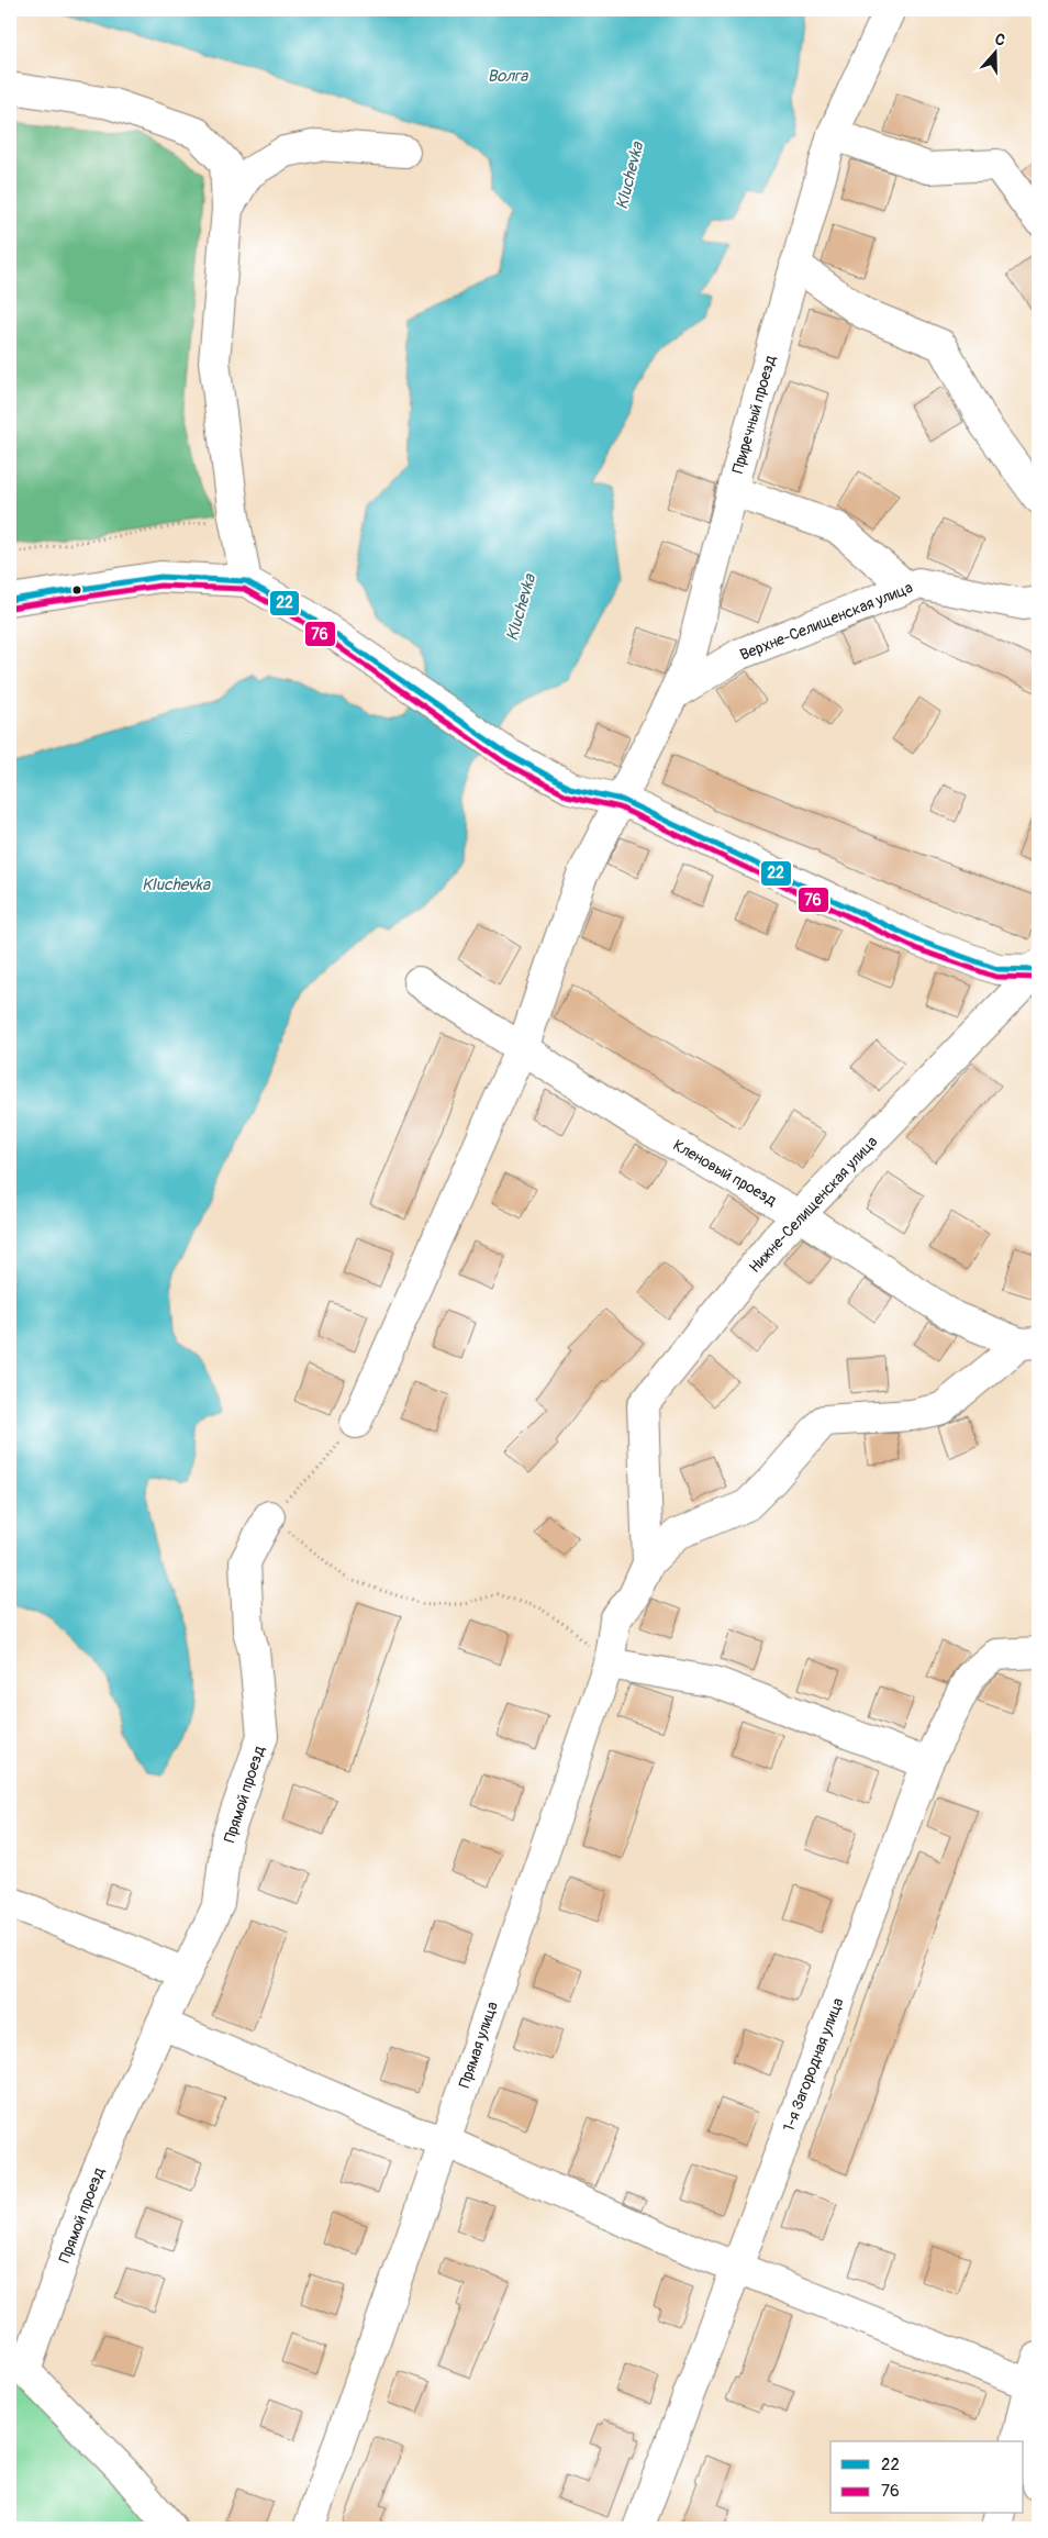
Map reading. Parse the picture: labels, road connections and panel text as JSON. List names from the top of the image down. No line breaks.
{"streets":{"street":["Приречный проезд","Верхне-Селищенская улица","Кленовый проезд","Нижне-Селищенская улица","Прямой проезд","Прямая улица","1-я Загородная улица"]},"crossings":[["Приречный проезд","Верхне-Селищенская улица"],["Кленовый проезд","Нижне-Селищенская улица"],["Нижне-Селищенская улица","Прямая улица"]],"water":["Волга","Kluchevka"],"lines":["transit line 22","transit line 76"],"legend":["22","76"],"north":"top"}
